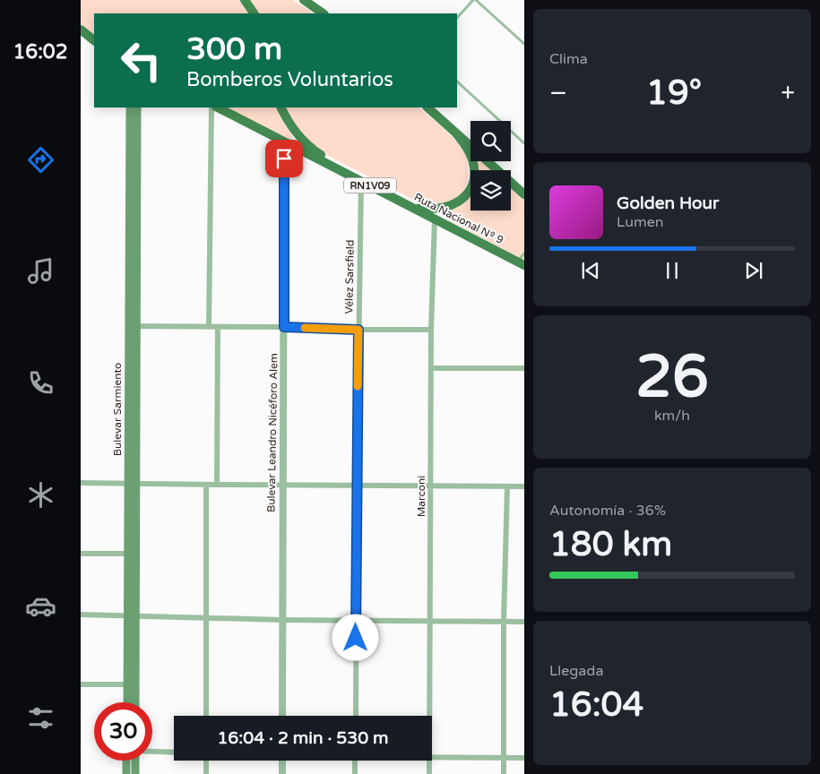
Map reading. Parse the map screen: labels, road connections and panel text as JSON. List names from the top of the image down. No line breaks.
{"streets":{"main road":["RN1V09","Ruta Nacional Nº 9","Bulevar Sarmiento"],"street":["Vélez Sarsfield","Bulevar Leandro Nicéforo Alem","Marconi"]},"crossings":[["RN1V09","Ruta Nacional Nº 9"],["Ruta Nacional Nº 9","Vélez Sarsfield"],["Ruta Nacional Nº 9","Bulevar Leandro Nicéforo Alem"],["Ruta Nacional Nº 9","Marconi"]],"page":{"tabs":"16:02","tile":["Clima",["26","km/h"],["Autonomía · 36%","180 km"],["Llegada","16:04"]],"turn":["300 m","Bomberos Voluntarios"],"heat":["−","19°","+"],"song":["Golden Hour","Lumen"],"limit":"30","trip":"16:04 · 2 min · 530 m"}}
